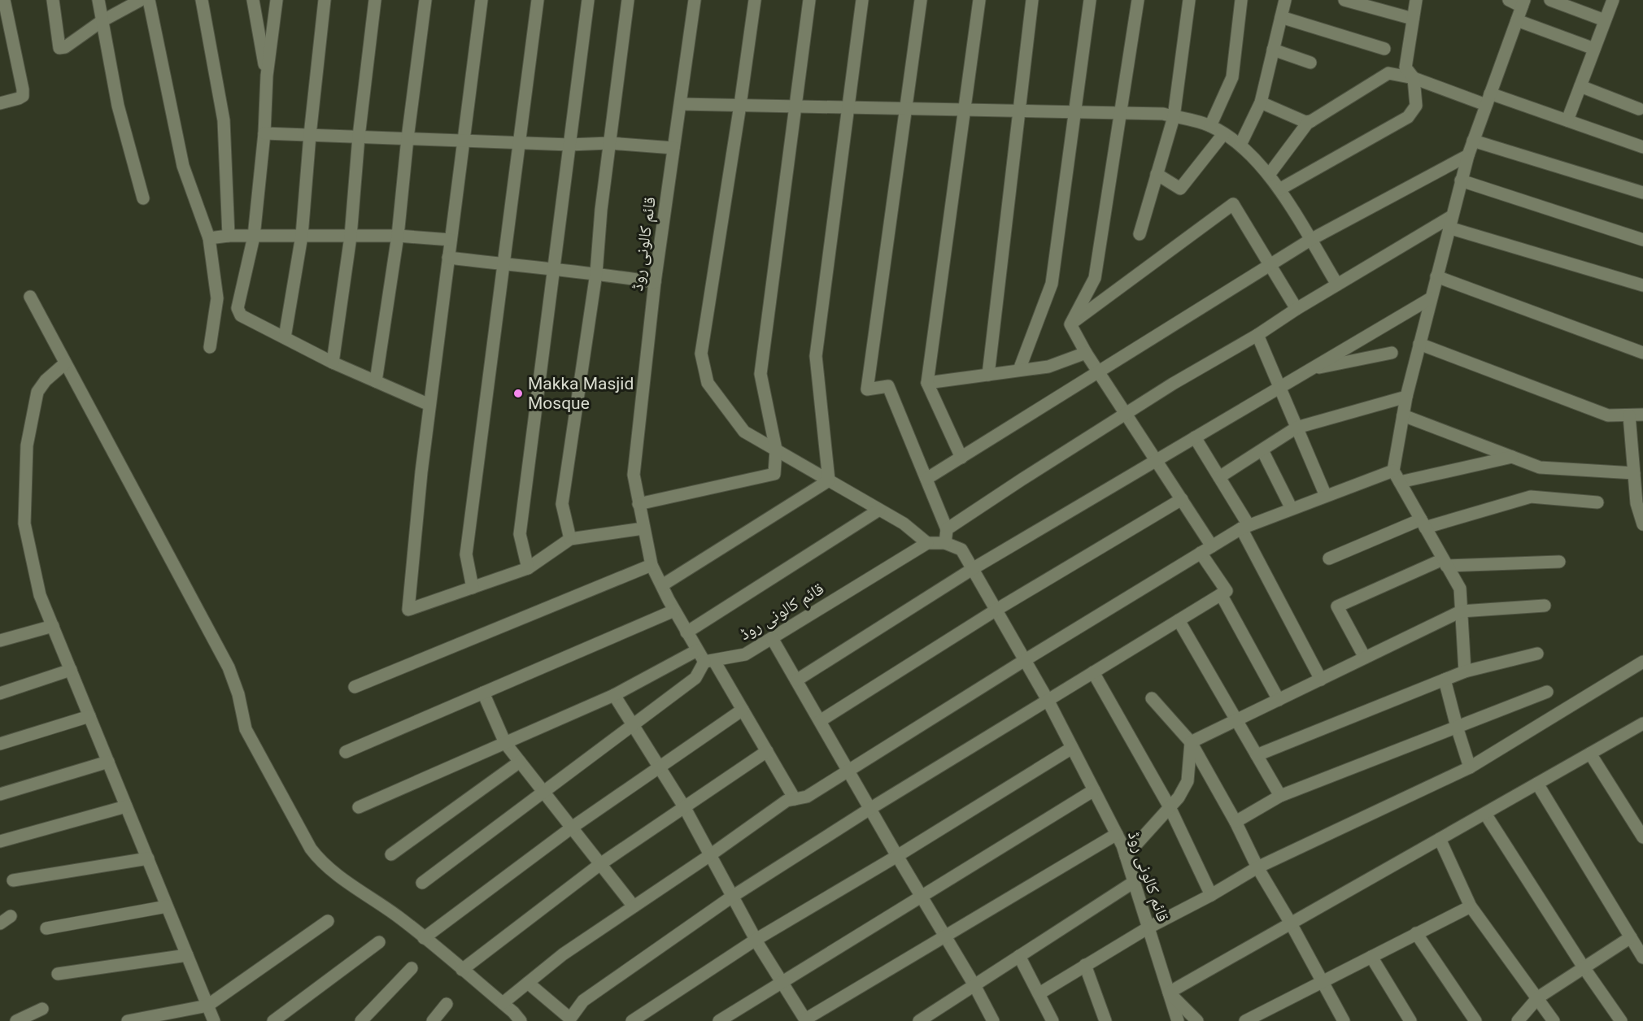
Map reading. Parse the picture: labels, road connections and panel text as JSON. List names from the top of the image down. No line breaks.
{"streets":{"street":["قائم کالونی روڈ"]},"places":["Makka Masjid Mosque"]}
